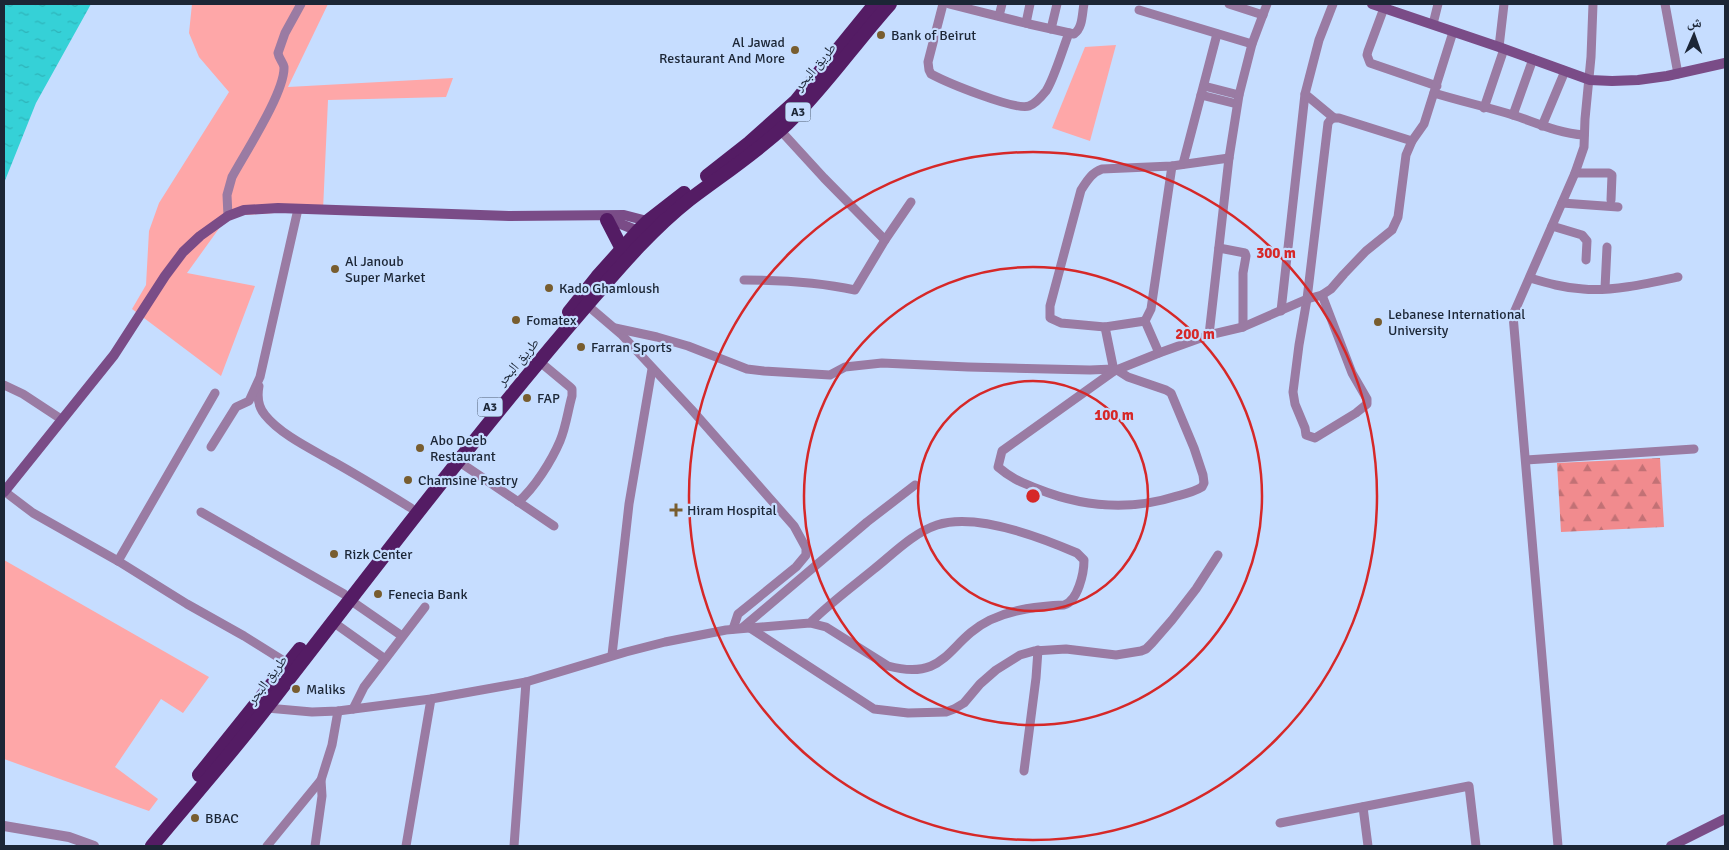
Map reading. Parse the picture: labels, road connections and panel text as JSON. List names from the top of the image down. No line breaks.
{"streets":{"highway":["طريق البحر","A3"]},"places":{"other":["Bank of Beirut","Al Jawad Restaurant And More","Al Janoub Super Market","Kado Ghamloush","Fomatex","Lebanese International University","Farran Sports","FAP","Abo Deeb Restaurant","Chamsine Pastry","Rizk Center","Fenecia Bank","Maliks","BBAC"],"health":["Hiram Hospital"]},"north":"top","rings":["300 m","200 m","100 m"]}
